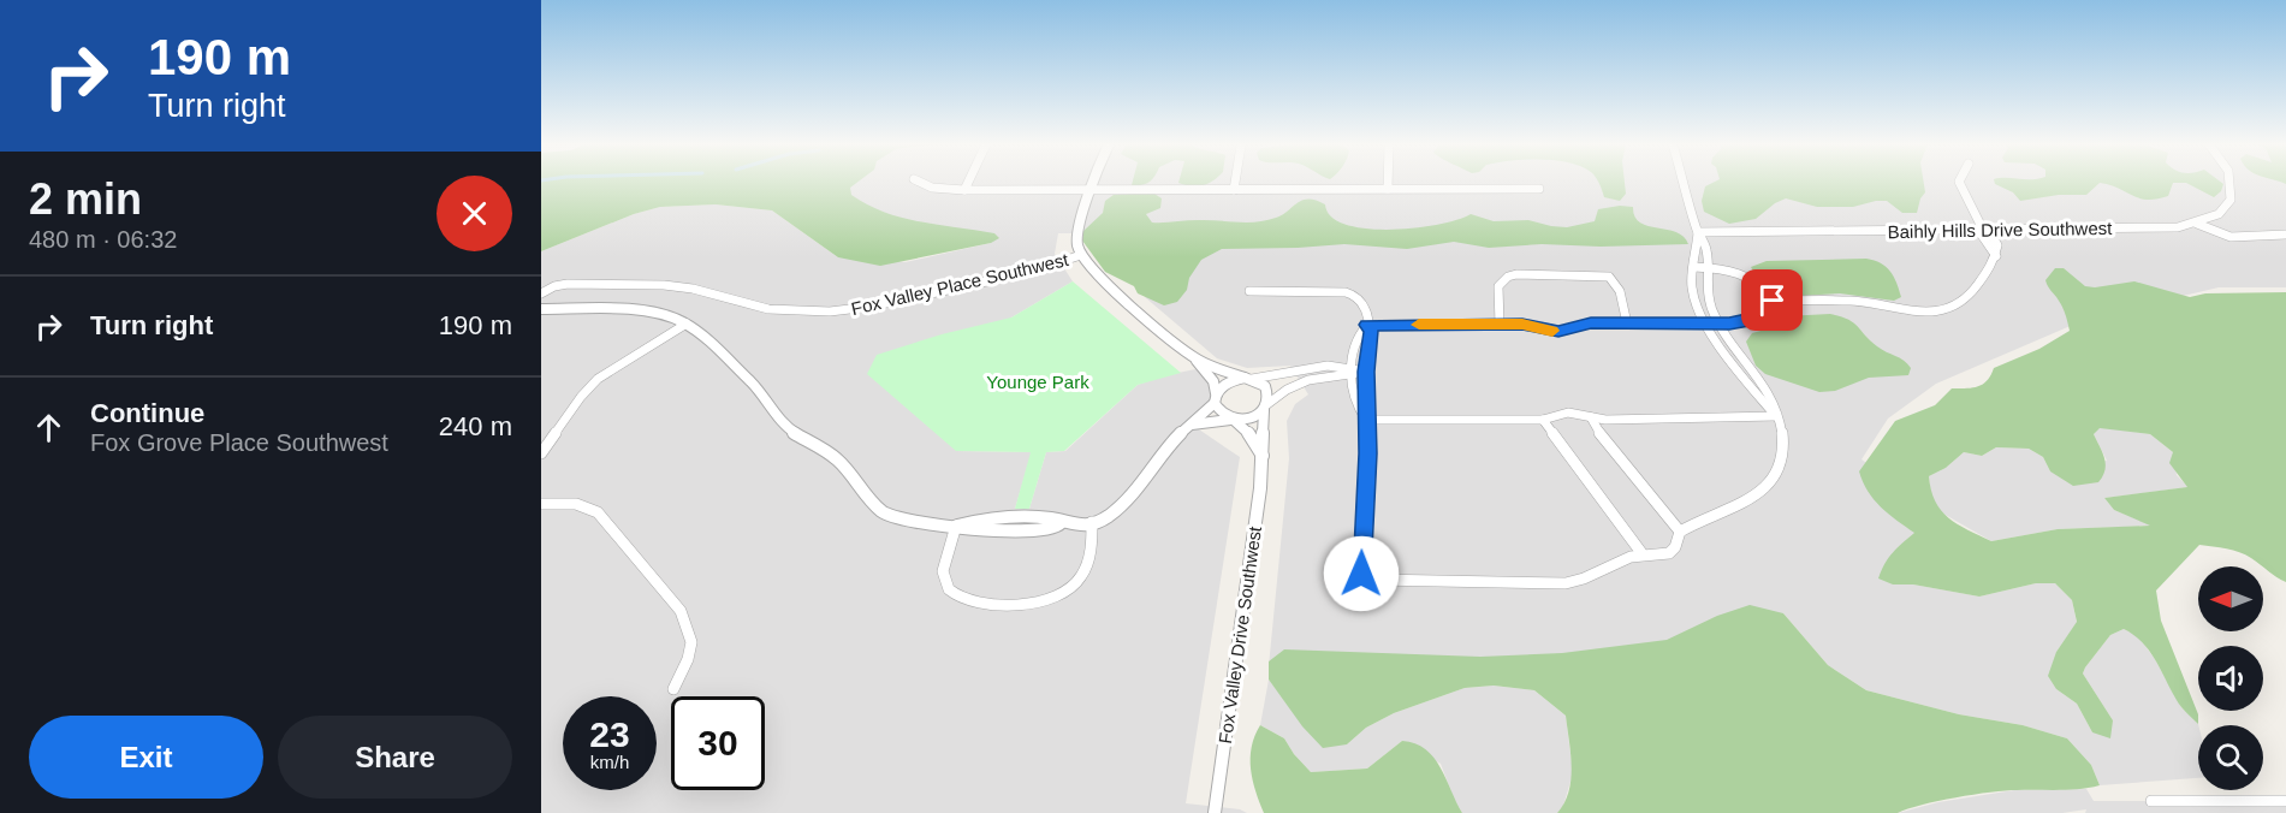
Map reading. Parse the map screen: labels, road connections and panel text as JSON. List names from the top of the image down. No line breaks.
{"streets":{"street":["Baihly Hills Drive Southwest","Fox Valley Place Southwest","Fox Valley Drive Southwest"]},"parks":["Younge Park"],"north":"left","page":{"turn":["190 m","Turn right"],"heading":["2 min","480 m · 06:32"],"list":[{"name":"Turn right","value":"190 m"},{"name":"Continue","note":"Fox Grove Place Southwest","value":"240 m"}],"speed":"23 km/h","limit":"30","buttons":["Exit","Share"]}}
